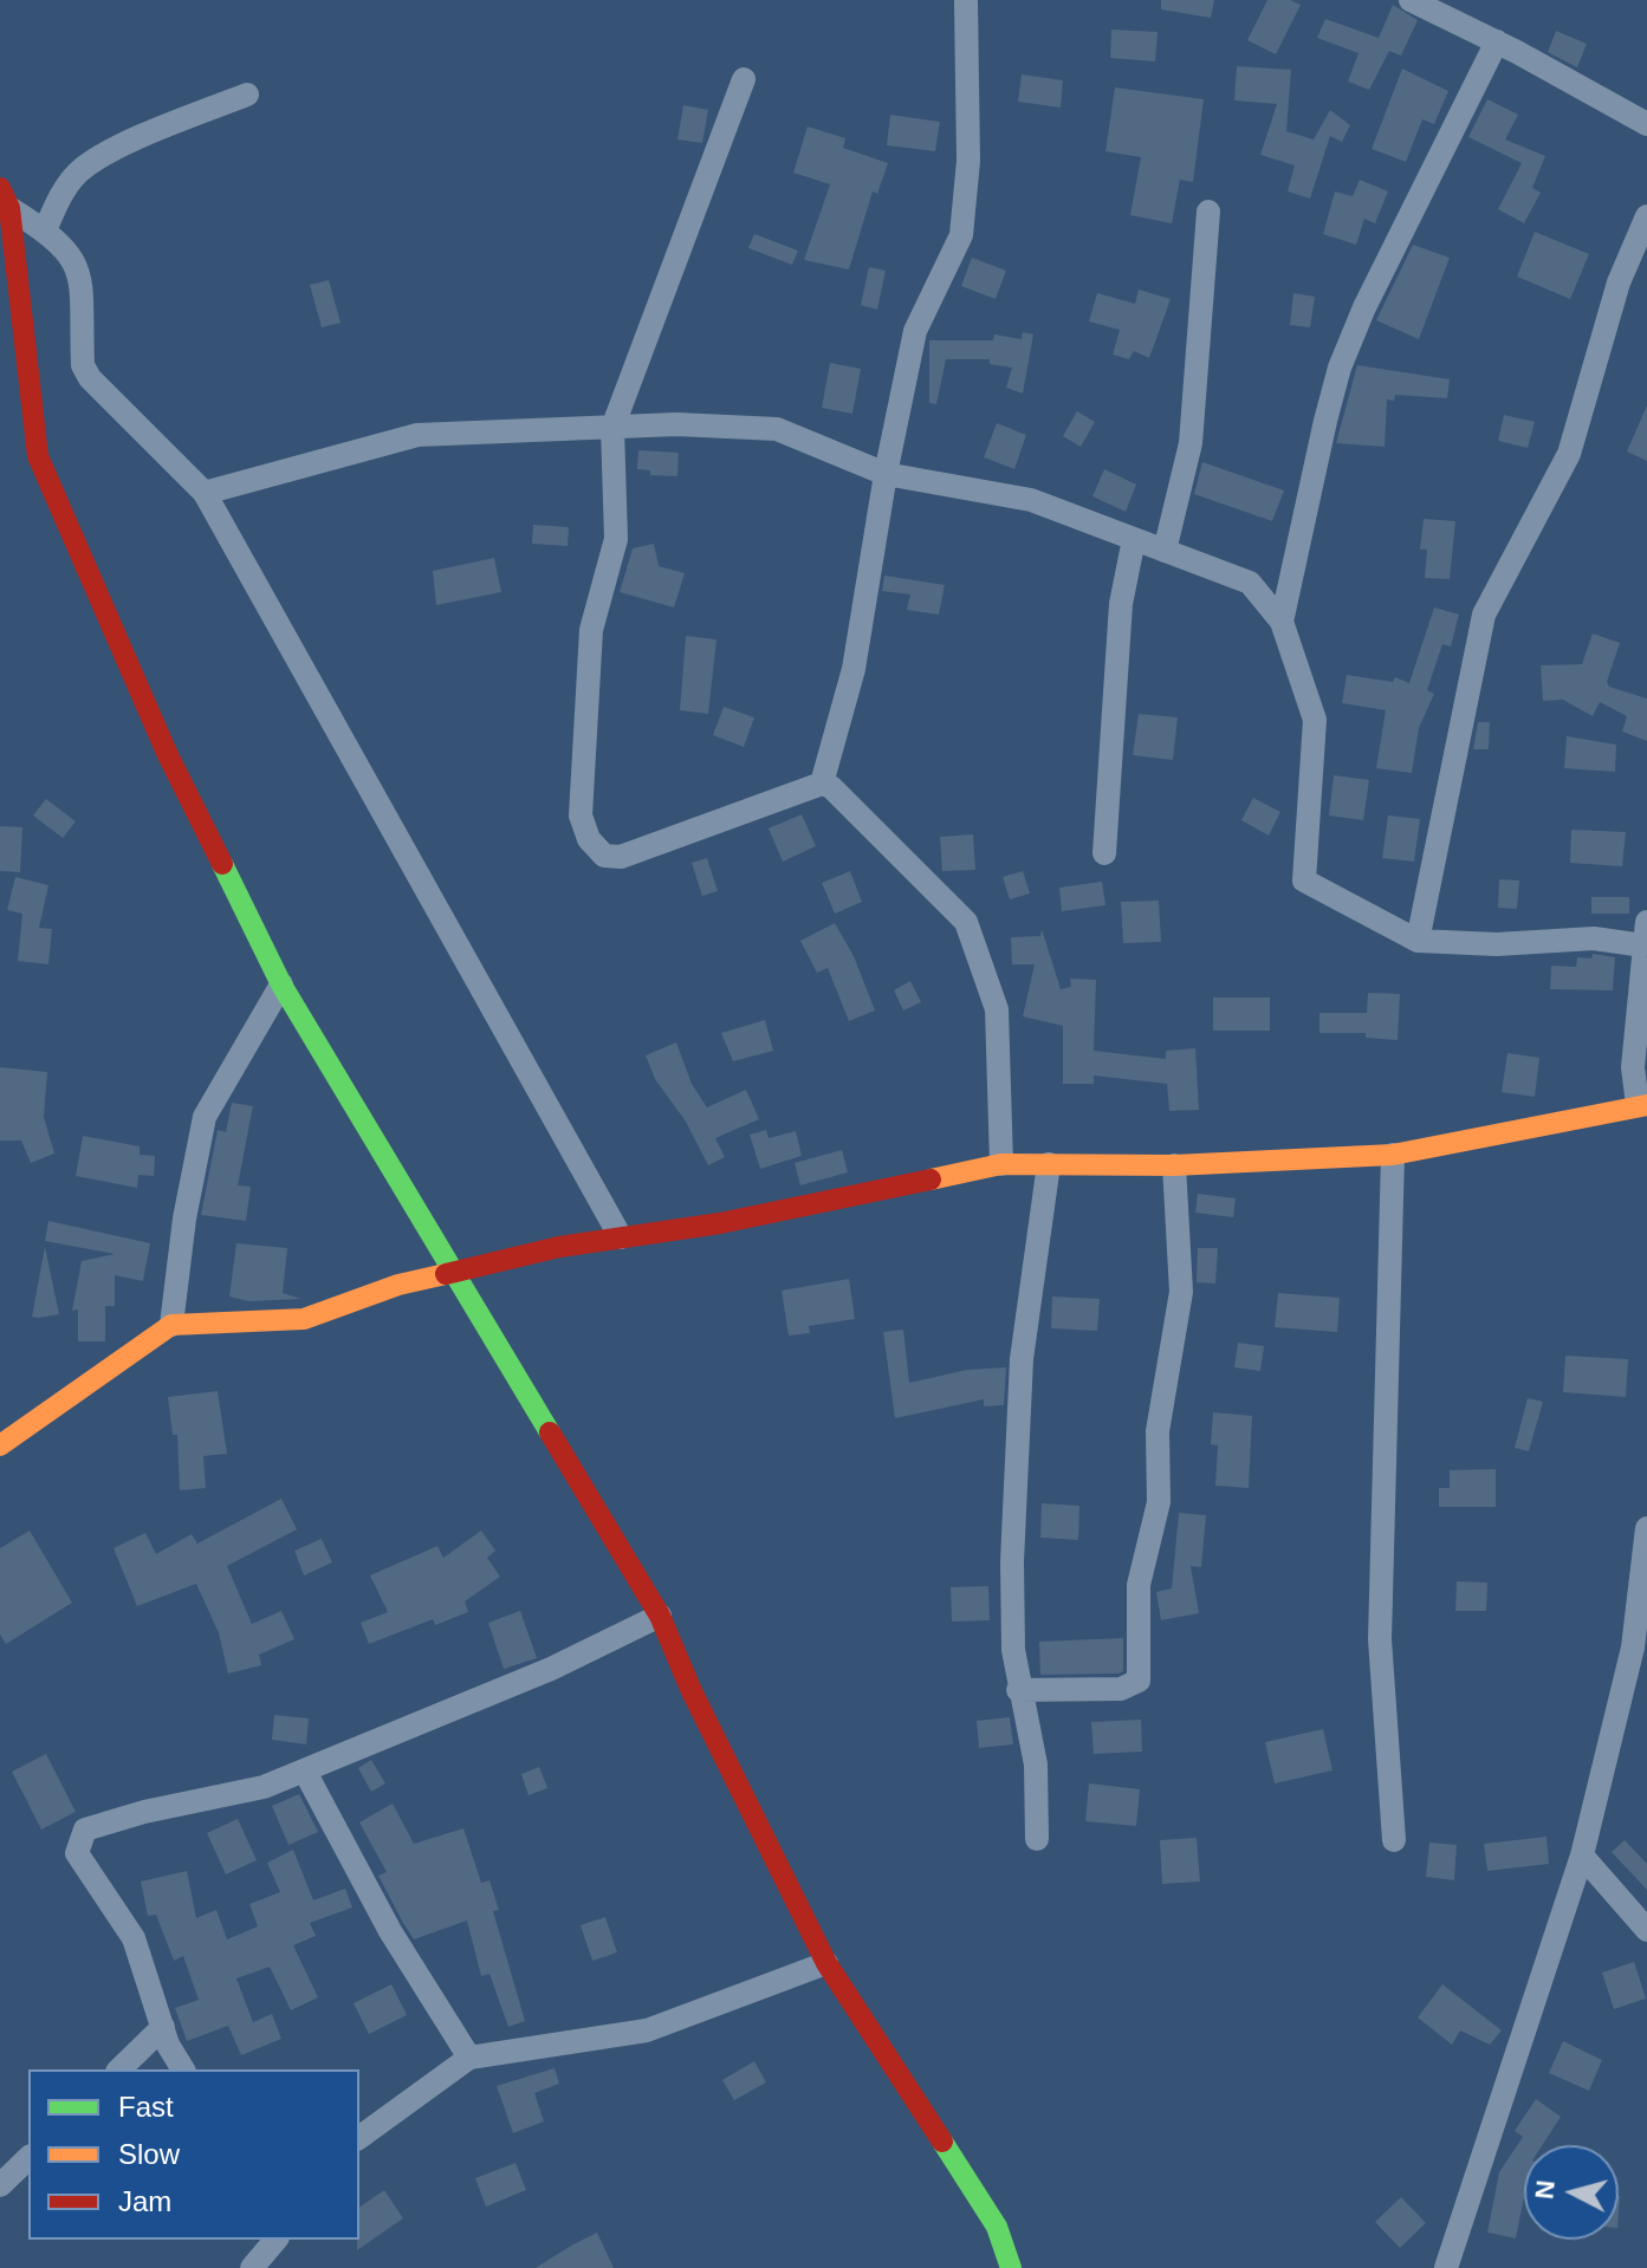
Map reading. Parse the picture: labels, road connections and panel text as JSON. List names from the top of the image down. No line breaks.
{"legend":["Fast","Slow","Jam"],"north":"left"}
